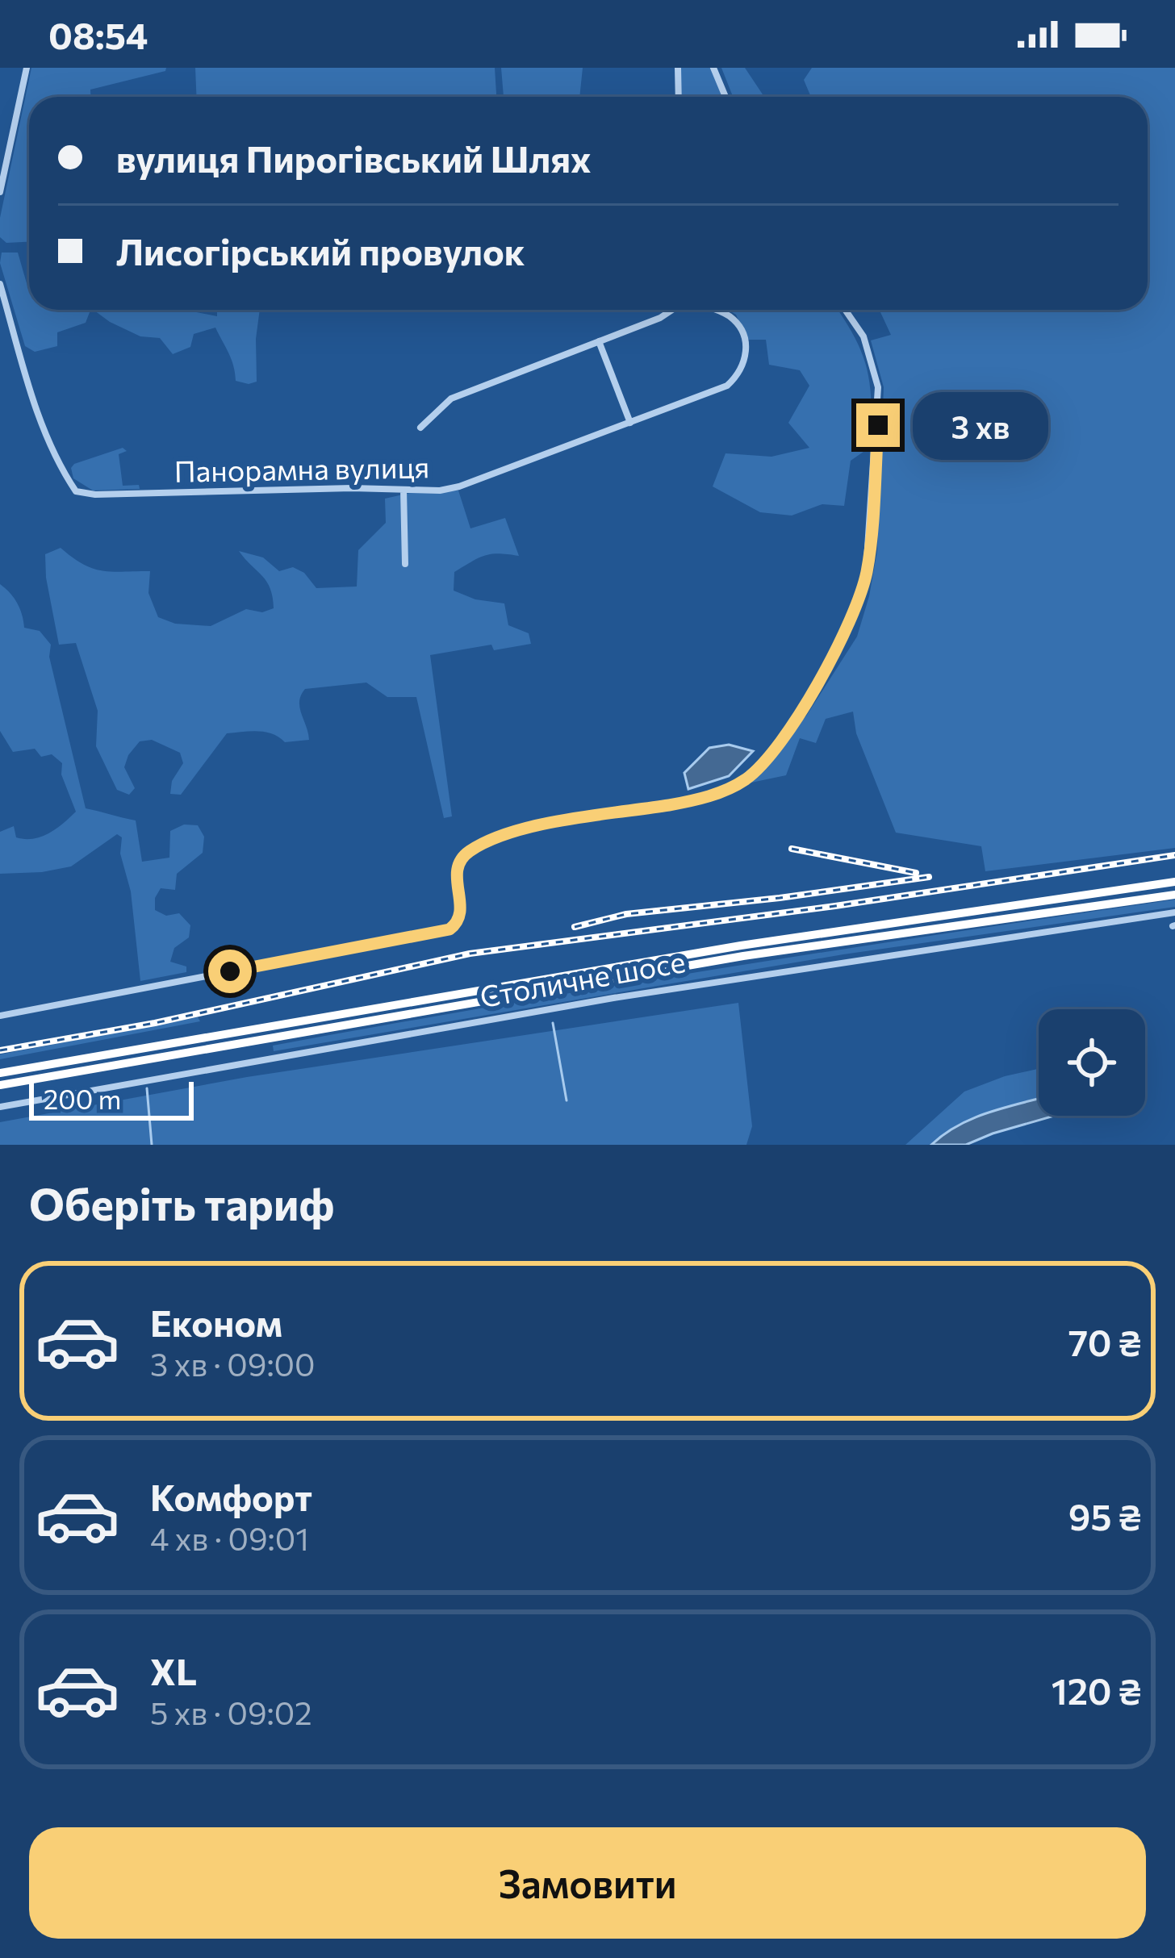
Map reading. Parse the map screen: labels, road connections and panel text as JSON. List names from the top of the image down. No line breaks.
{"streets":{"highway":["Столичне шосе"],"street":["Панорамна вулиця"]},"scale_bar":"200 m","page":{"status":"08:54","banner":["вулиця Пирогівський Шлях","Лисогірський провулок"],"bubble":"3 хв","scale":"200 m","heading":"Оберіть тариф","list":[{"name":"Економ","note":"3 хв · 09:00","value":"70 ₴"},{"name":"Комфорт","note":"4 хв · 09:01","value":"95 ₴"},{"name":"XL","note":"5 хв · 09:02","value":"120 ₴"}],"buttons":"Замовити"}}
